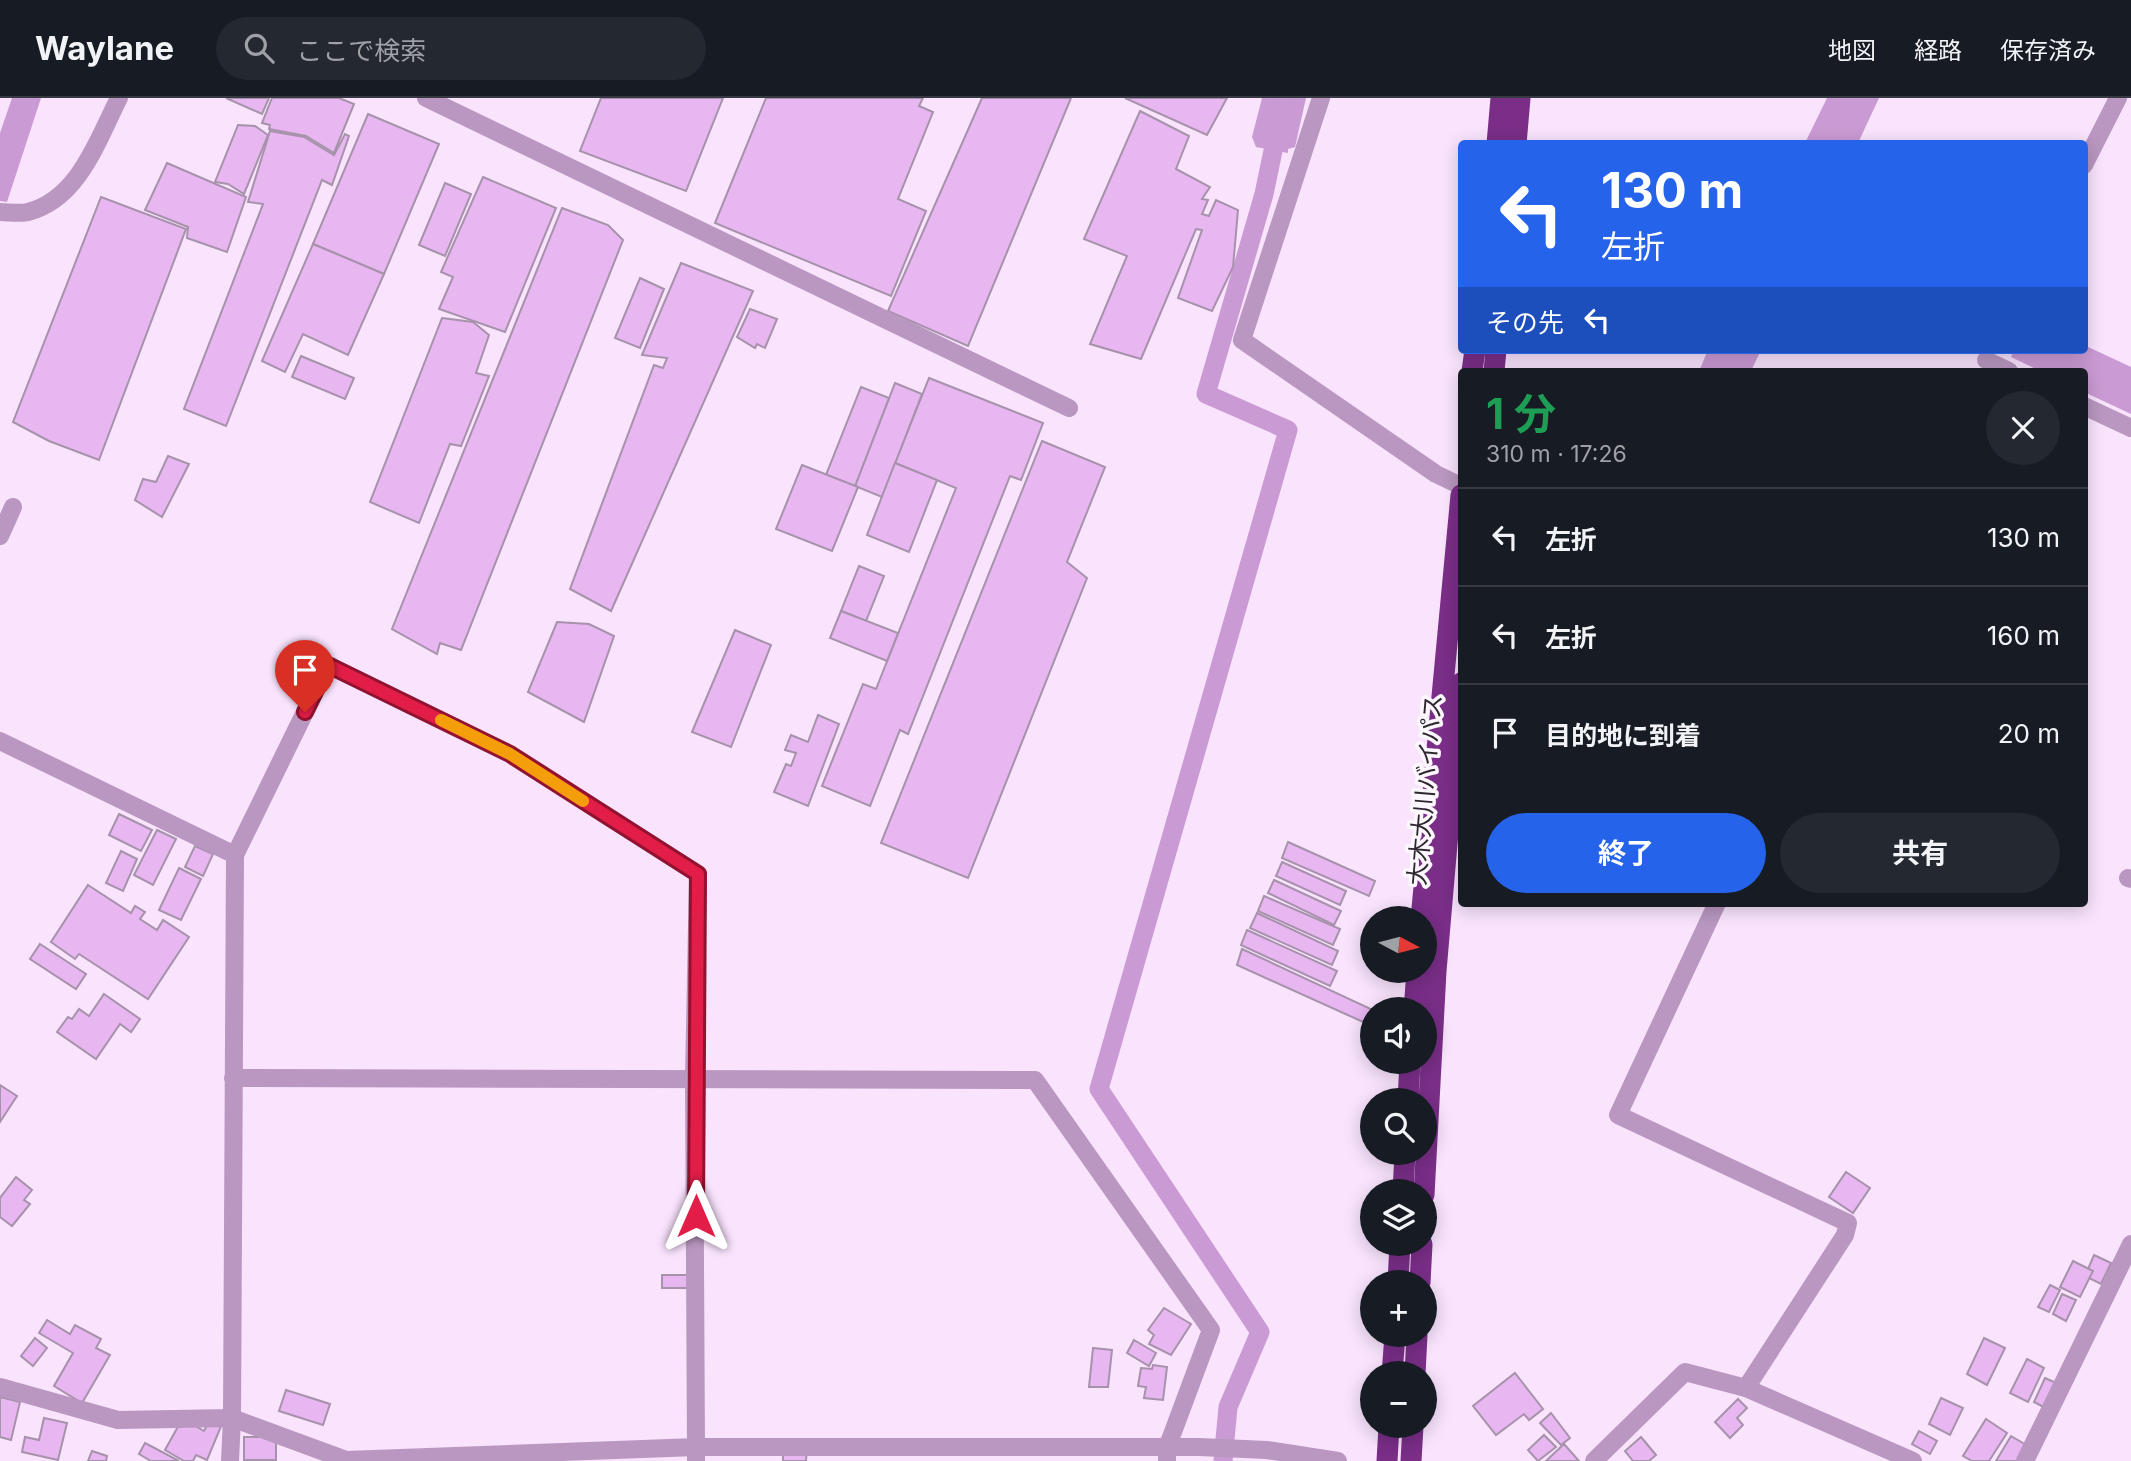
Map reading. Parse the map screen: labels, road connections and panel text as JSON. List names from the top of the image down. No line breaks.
{"streets":{"highway":["大木大川バイパス"]},"north":"right","page":{"header":"Waylane","search":"ここで検索","nav":["地図","経路","保存済み"],"turn":["130 m","左折"],"then":"その先","heading":["1 分","310 m · 17:26"],"list":[{"name":"左折","value":"130 m"},{"name":"左折","value":"160 m"},{"name":"目的地に到着","value":"20 m"}],"buttons":["終了","共有"],"map_buttons":["+","−"]}}
